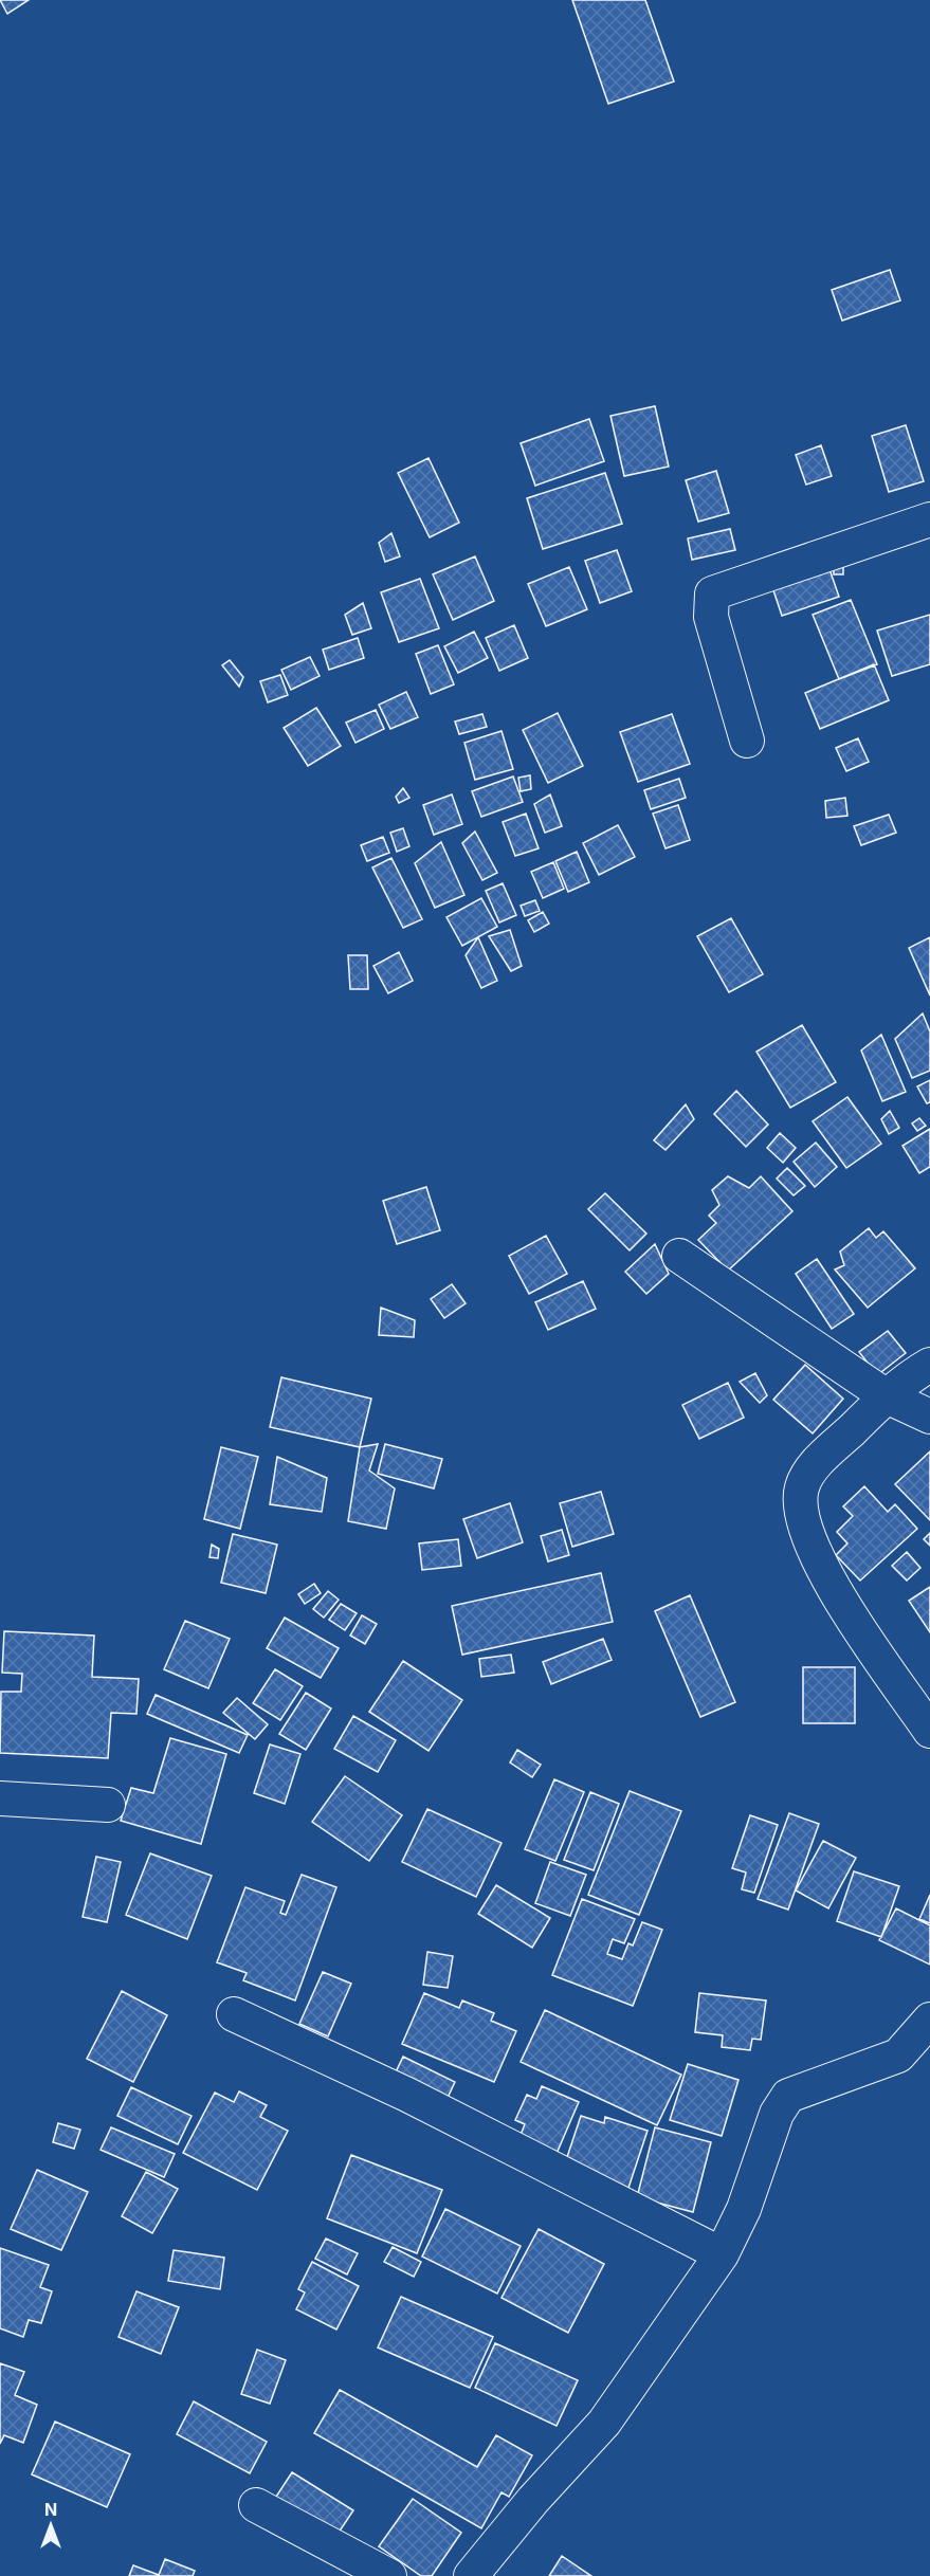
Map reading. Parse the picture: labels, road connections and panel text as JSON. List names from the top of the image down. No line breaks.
{"north":"top"}
